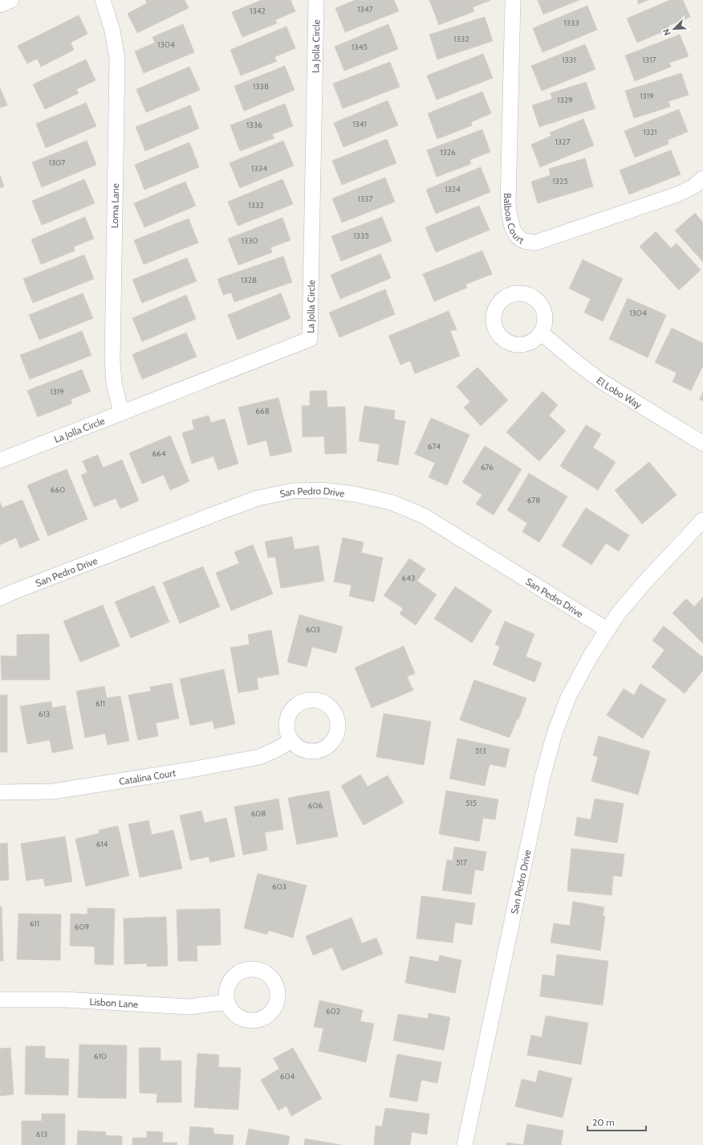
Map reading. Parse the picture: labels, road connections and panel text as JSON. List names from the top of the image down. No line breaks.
{"streets":{"street":["La Jolla Circle","Loma Lane","Balboa Court","El Lobo Way","San Pedro Drive","Catalina Court","Lisbon Lane"]},"crossings":[["La Jolla Circle","Loma Lane"]],"house_numbers":["1347","1342","1333","1332","1304","1345","1331","1317","1338","1319","1329","1341","1336","1321","1327","1326","1307","1334","1325","1324","1337","1332","1335","1330","1328","1304","1319","668","674","664","676","660","678","643","603","611","613","513","515","606","608","614","517","603","611","609","602","610","604","613"],"scale_bar":"20 m","north":"bottom left"}
